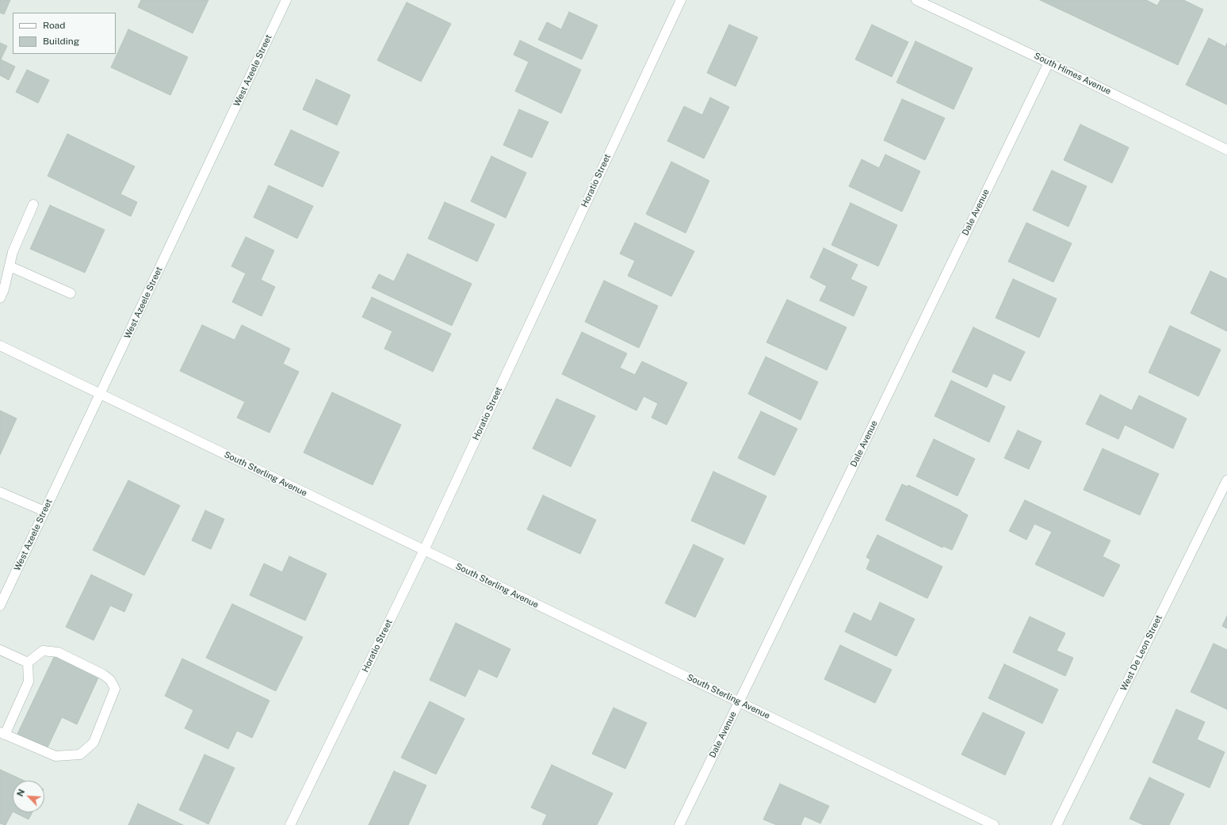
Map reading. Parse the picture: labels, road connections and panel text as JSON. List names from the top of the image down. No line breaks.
{"streets":{"street":["West Azeele Street","South Himes Avenue","Horatio Street","Dale Avenue","South Sterling Avenue","West De Leon Street"]},"crossings":[["West Azeele Street","South Sterling Avenue"],["South Himes Avenue","Dale Avenue"],["Horatio Street","South Sterling Avenue"],["Dale Avenue","South Sterling Avenue"]],"legend":["Road","Building"],"north":"top left"}
